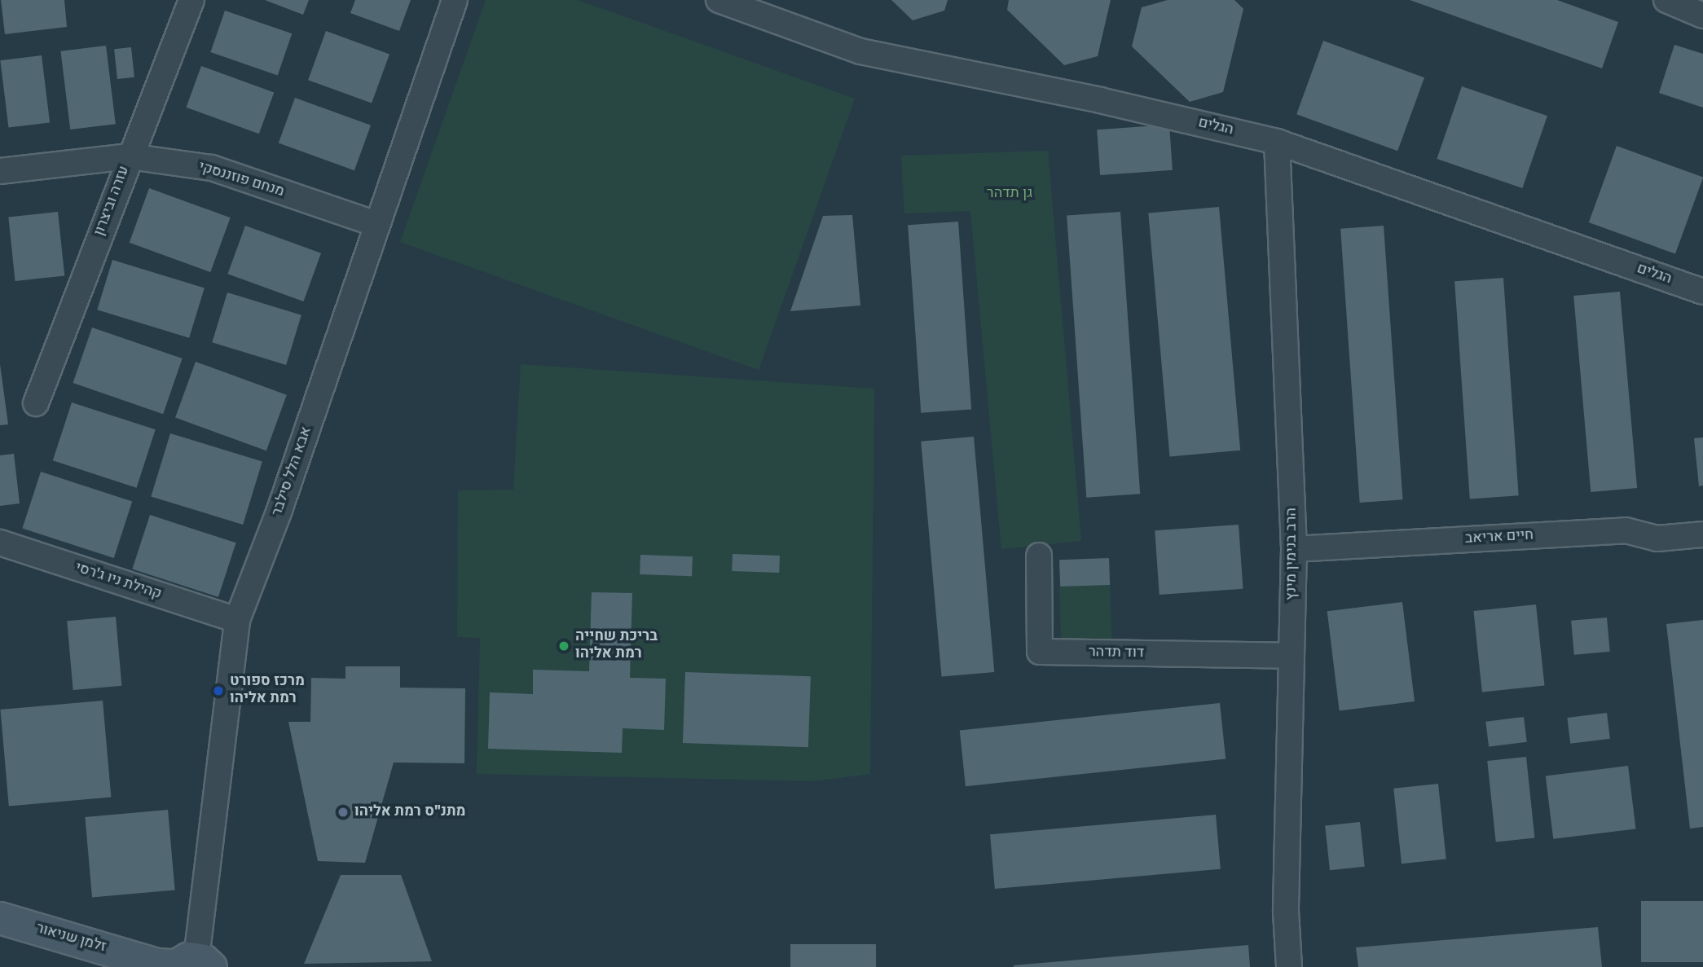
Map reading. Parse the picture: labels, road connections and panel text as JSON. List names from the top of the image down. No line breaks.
{"streets":{"street":["הגלים","מנחם פוזננסקי","עזרה וביצרון","אבא הלל סילבר","חיים אריאב","הרב בנימין מינץ","קהילת ניו ג'רסי","דוד תדהר","זלמן שניאור"]},"crossings":[["הגלים","הרב בנימין מינץ"],["מנחם פוזננסקי","עזרה וביצרון"],["מנחם פוזננסקי","אבא הלל סילבר"],["אבא הלל סילבר","קהילת ניו ג'רסי"],["אבא הלל סילבר","זלמן שניאור"],["חיים אריאב","הרב בנימין מינץ"],["הרב בנימין מינץ","דוד תדהר"]],"parks":["גן תדהר"],"places":["בריכת שחייה רמת אליהו","מרכז ספורט רמת אליהו","מתנ\"ס רמת אליהו"]}
